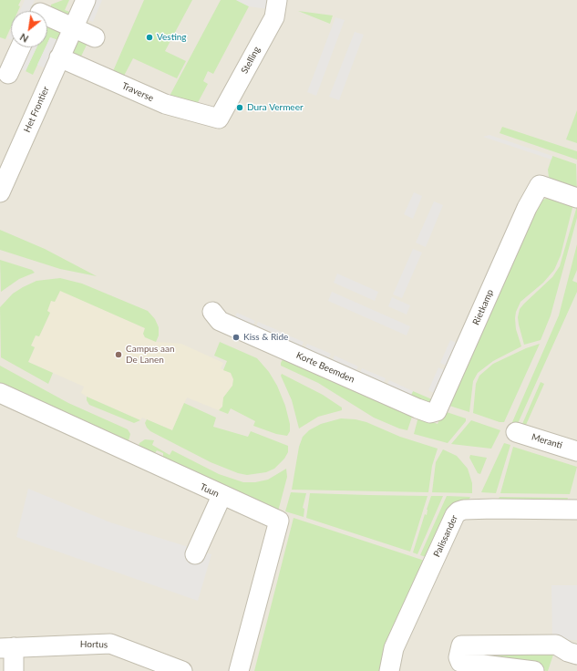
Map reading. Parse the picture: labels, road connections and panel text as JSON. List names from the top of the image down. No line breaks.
{"streets":{"street":["Stelling","Traverse","Het Frontier","Rietkamp","Korte Beemden","Meranti","Tuun","Palissander","Hortus"]},"crossings":[["Stelling","Traverse"],["Traverse","Het Frontier"],["Rietkamp","Korte Beemden"]],"places":["Vesting","Dura Vermeer","Kiss & Ride","Campus aan De Lanen"],"north":"bottom left"}
